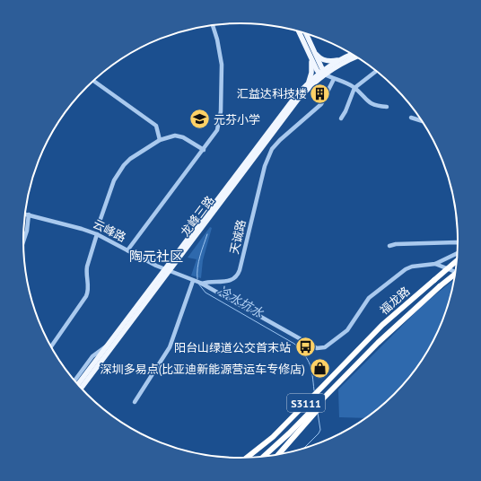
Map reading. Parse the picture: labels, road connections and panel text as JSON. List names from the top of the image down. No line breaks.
{"streets":{"highway":["福龙路","S3111"],"main road":["龙峰三路"],"street":["云峰路","天诚路"]},"crossings":[["龙峰三路","云峰路"],["云峰路","天诚路"],["福龙路","S3111"]],"districts":["陶元社区"],"water":["冷水坑水"],"places":{"building":["汇益达科技楼"],"school or university":["元芬小学"],"bus stop":["阳台山绿道公交首末站"],"shop":["深圳多易点(比亚迪新能源营运车专修店)"]}}
